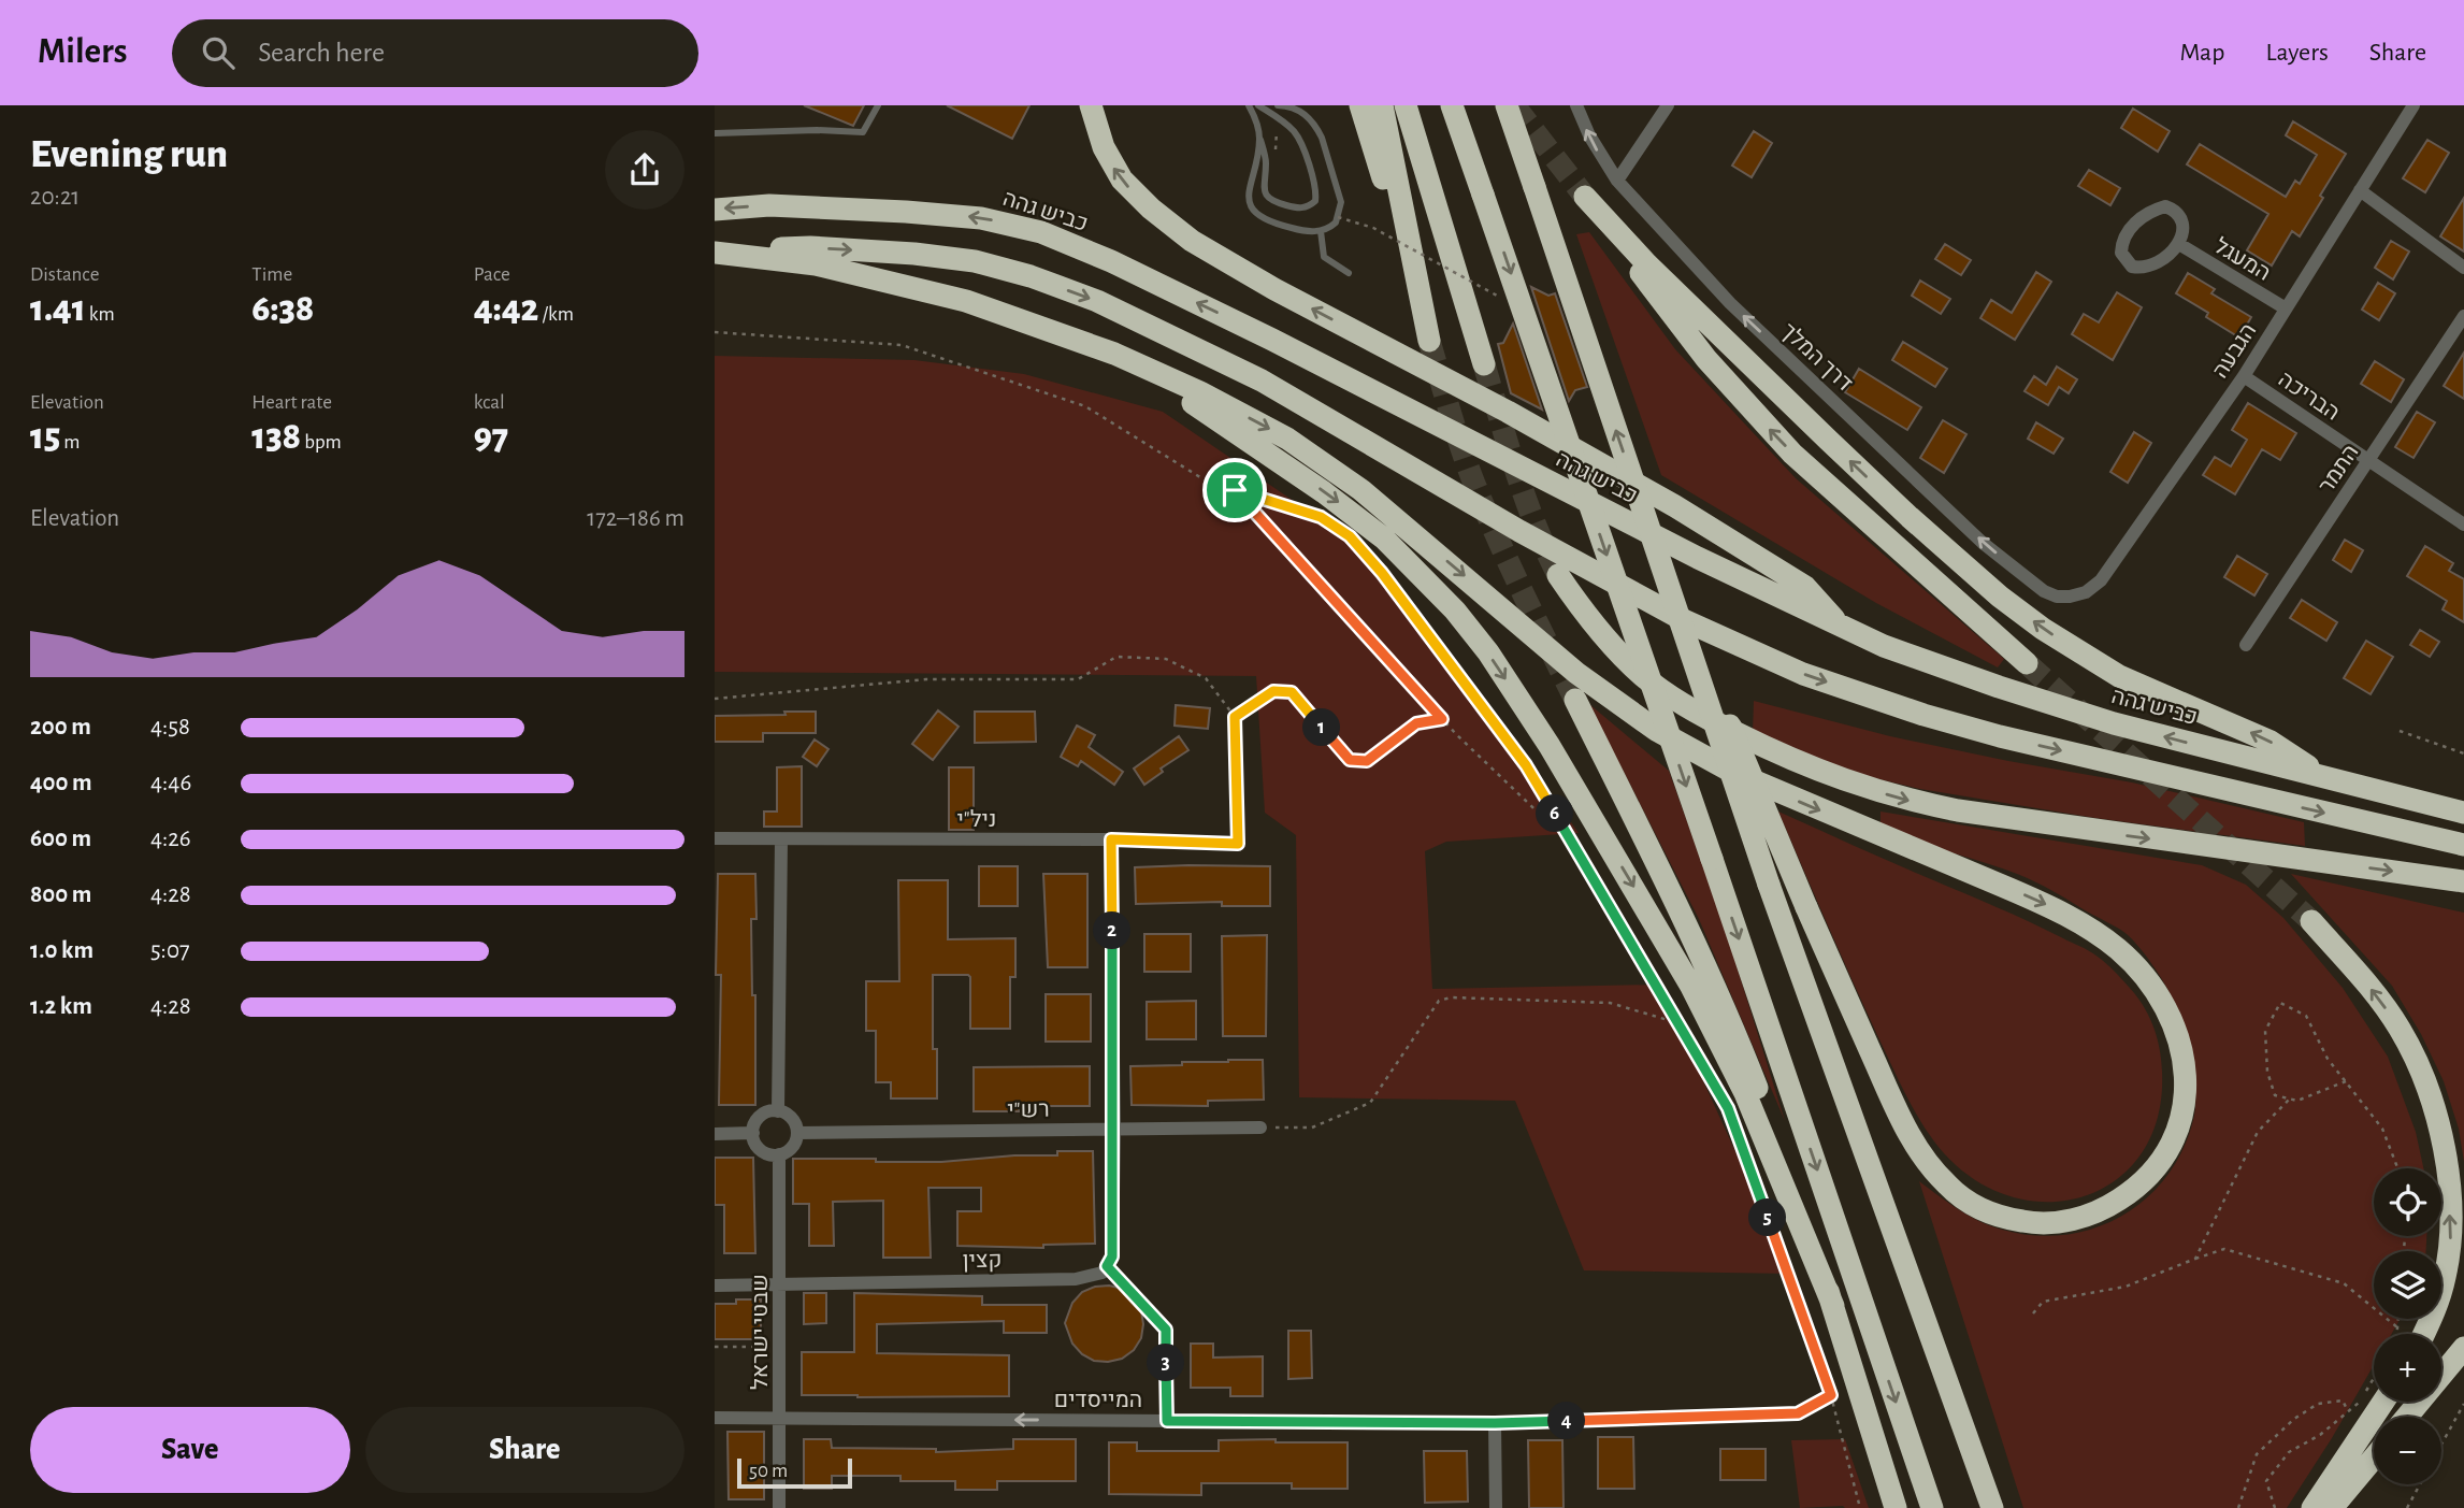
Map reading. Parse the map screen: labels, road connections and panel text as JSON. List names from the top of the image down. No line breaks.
{"streets":{"highway":["כביש גהה"],"street":["המעגל","הגבעה","דרך המלך","הבריכה","התמר","ניל\"י","רש\"י","קצין","שבטי ישראל","המייסדים"]},"crossings":[["המעגל","הגבעה"],["הגבעה","דרך המלך"],["הגבעה","הבריכה"],["הבריכה","התמר"],["רש\"י","שבטי ישראל"],["קצין","שבטי ישראל"],["שבטי ישראל","המייסדים"]],"one_way":["דרך המלך","המייסדים"],"scale_bar":"50 m","page":{"header":"Milers","search":"Search here","nav":["Map","Layers","Share"],"heading":["Evening run","20:21"],"stats":[["Distance","1.41 km"],["Time","6:38"],["Pace","4:42 /km"],["Elevation","15 m"],["Heart rate","138 bpm"],["kcal","97"]],"chart":["Elevation","172–186 m"],"list":[{"name":"200 m","note":"4:58"},{"name":"400 m","note":"4:46"},{"name":"600 m","note":"4:26"},{"name":"800 m","note":"4:28"},{"name":"1.0 km","note":"5:07"},{"name":"1.2 km","note":"4:28"}],"pins":["1","6","2","5","3","4"],"map_buttons":["+","−"],"buttons":["Save","Share"],"scale":"50 m"}}
